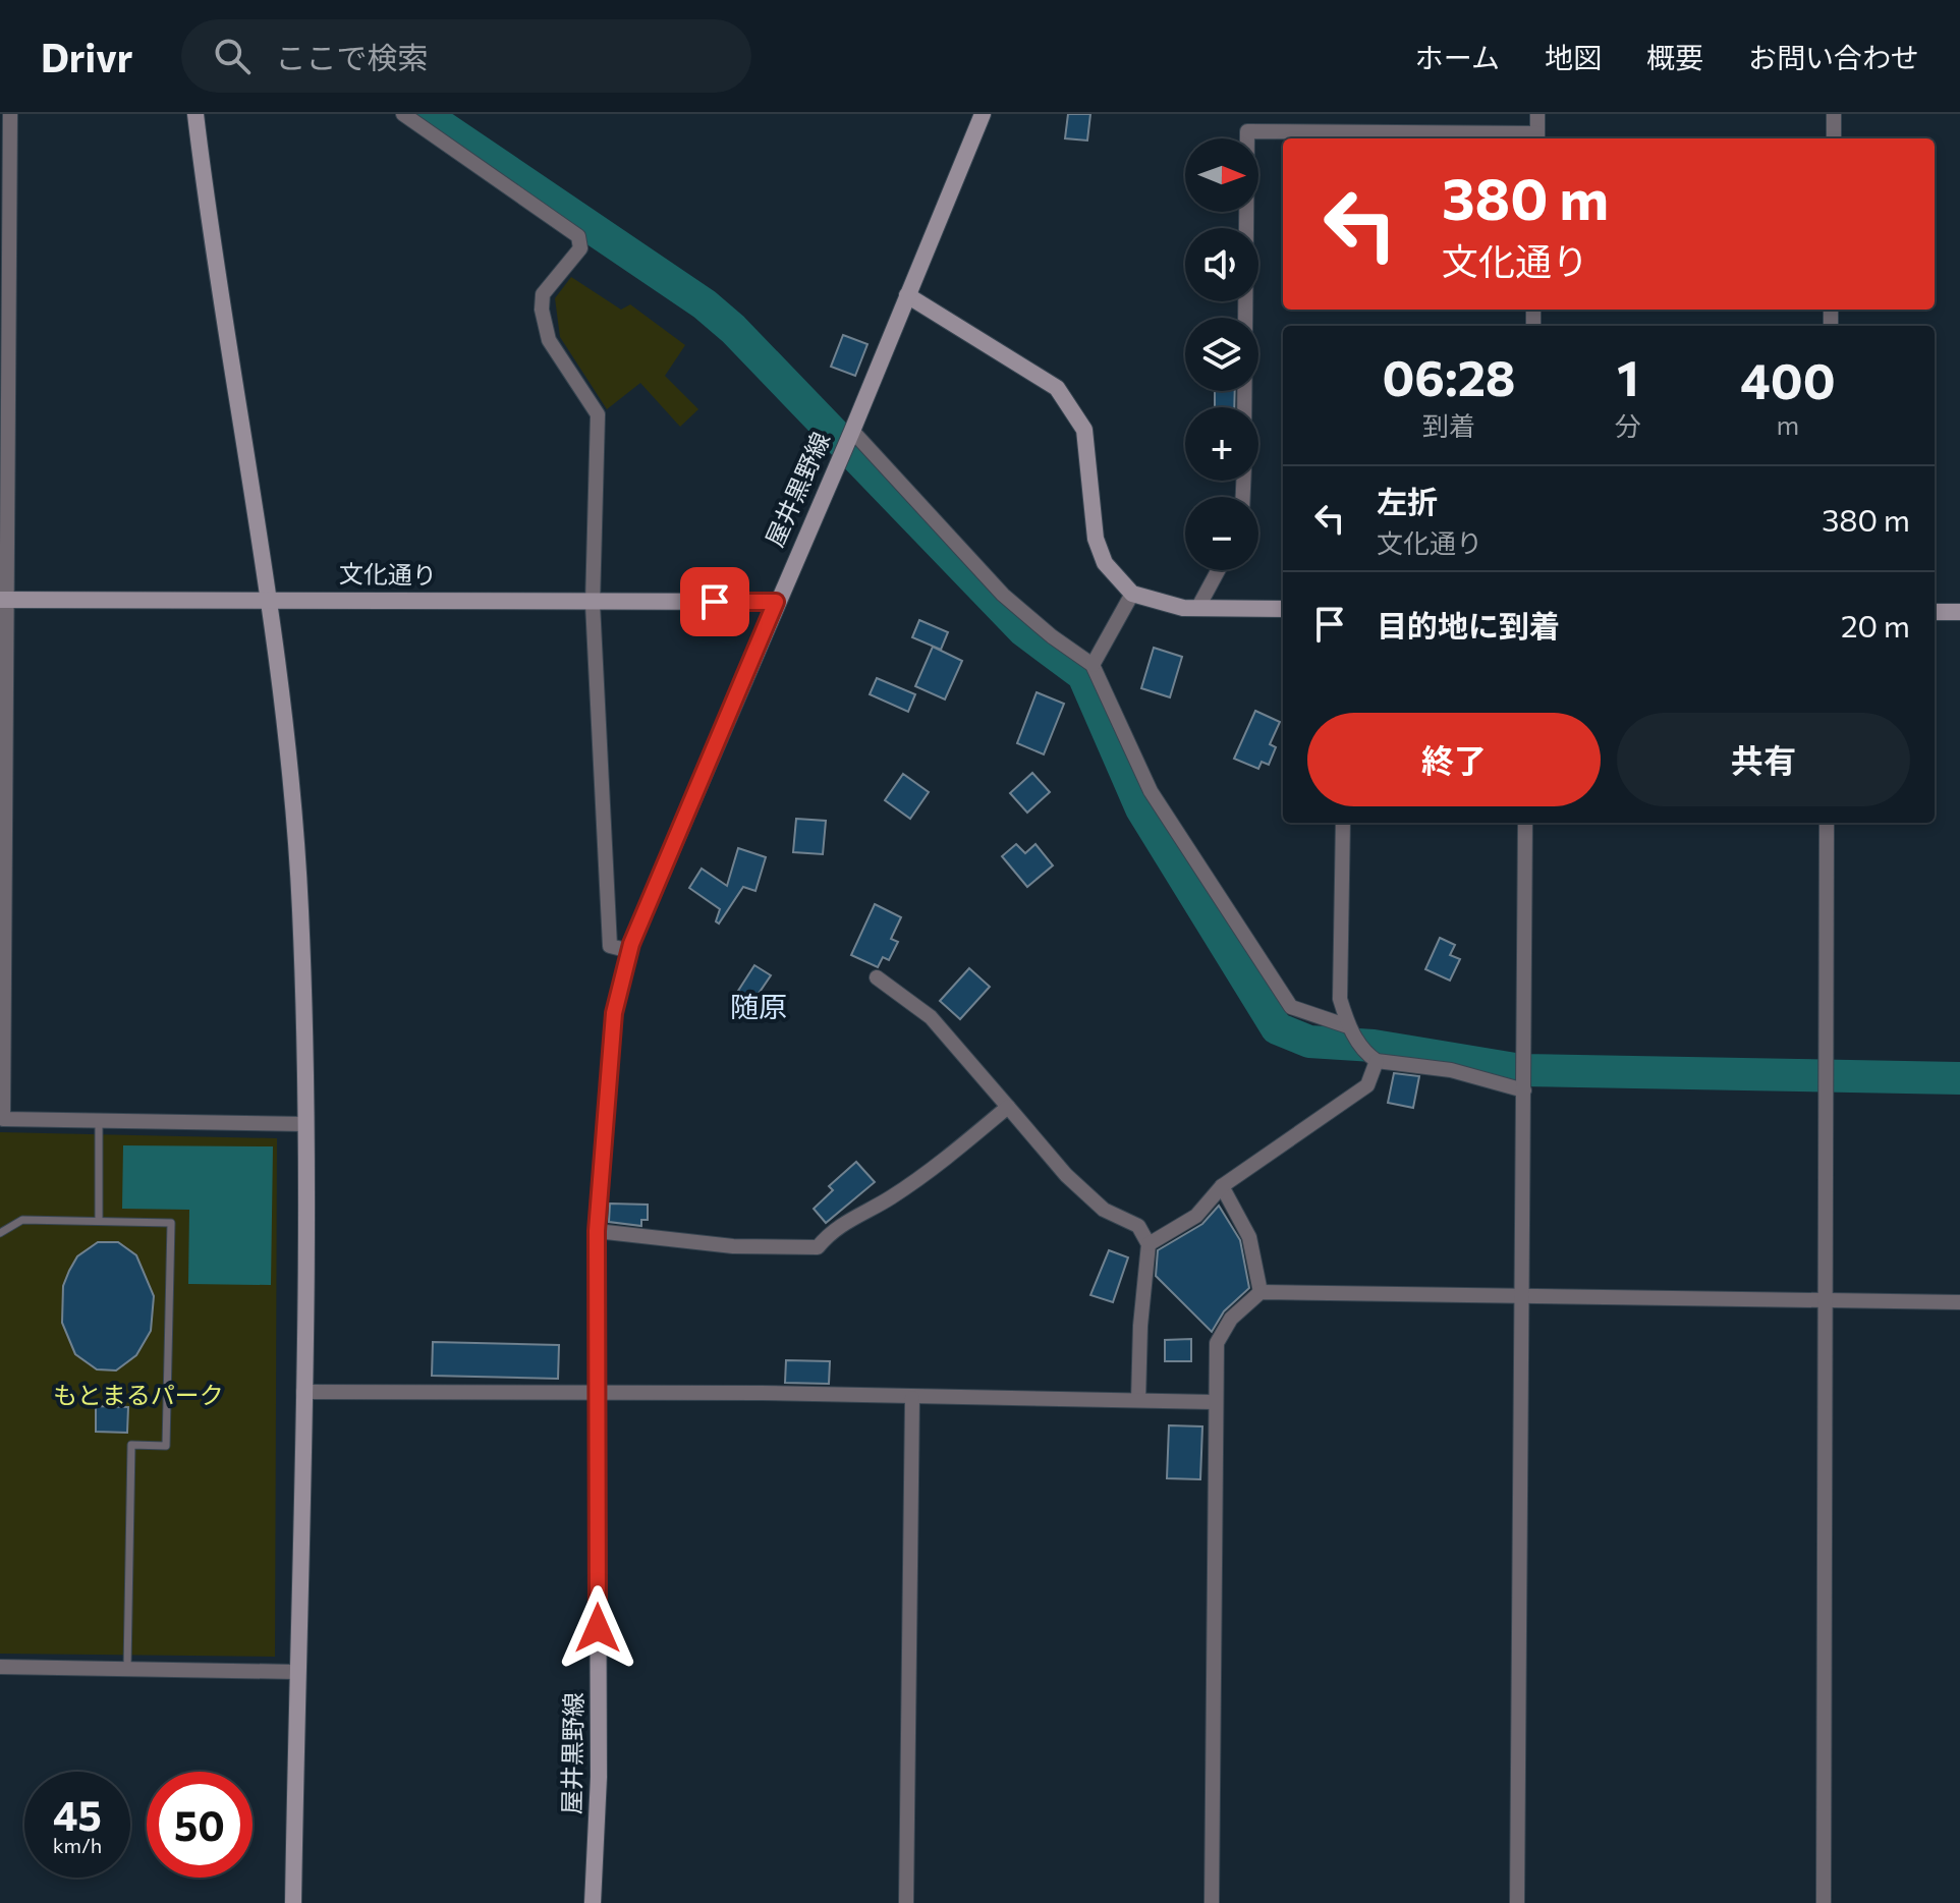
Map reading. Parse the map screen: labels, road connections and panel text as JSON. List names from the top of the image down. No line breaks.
{"streets":{"street":["屋井黒野線","文化通り"]},"crossings":[["屋井黒野線","文化通り"]],"districts":["随原"],"parks":["もとまるパーク"],"north":"right","page":{"header":"Drivr","search":"ここで検索","nav":["ホーム","地図","概要","お問い合わせ"],"map_buttons":["+","−"],"turn":["380 m","文化通り"],"eta":["06:28","到着","1","分","400","m"],"list":[{"name":"左折","note":"文化通り","value":"380 m"},{"name":"目的地に到着","value":"20 m"}],"buttons":["終了","共有"],"speed":"45 km/h","limit":"50"}}
